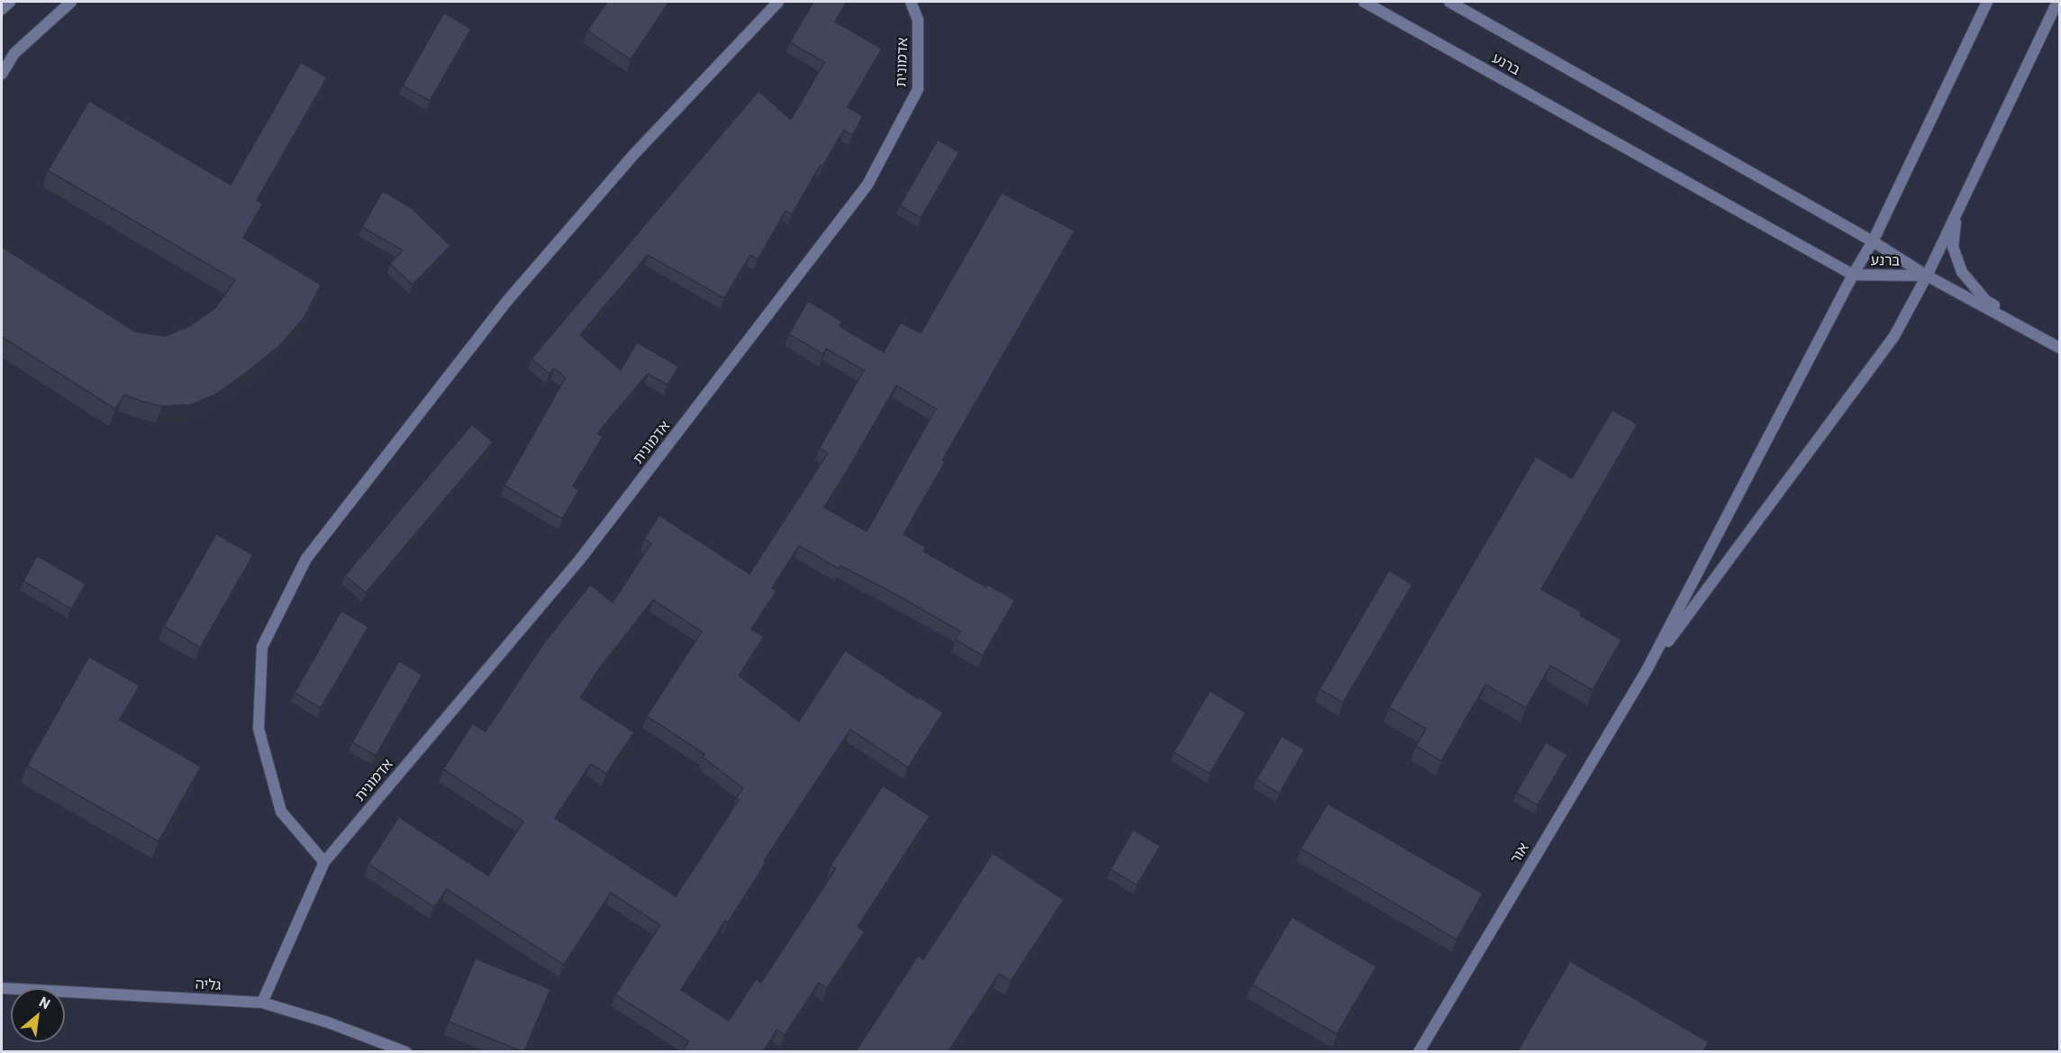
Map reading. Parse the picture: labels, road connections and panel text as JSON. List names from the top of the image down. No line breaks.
{"streets":{"street":["אדמונית","ברנע","אור","גליה"]},"crossings":[["אדמונית","גליה"]],"north":"top right"}
